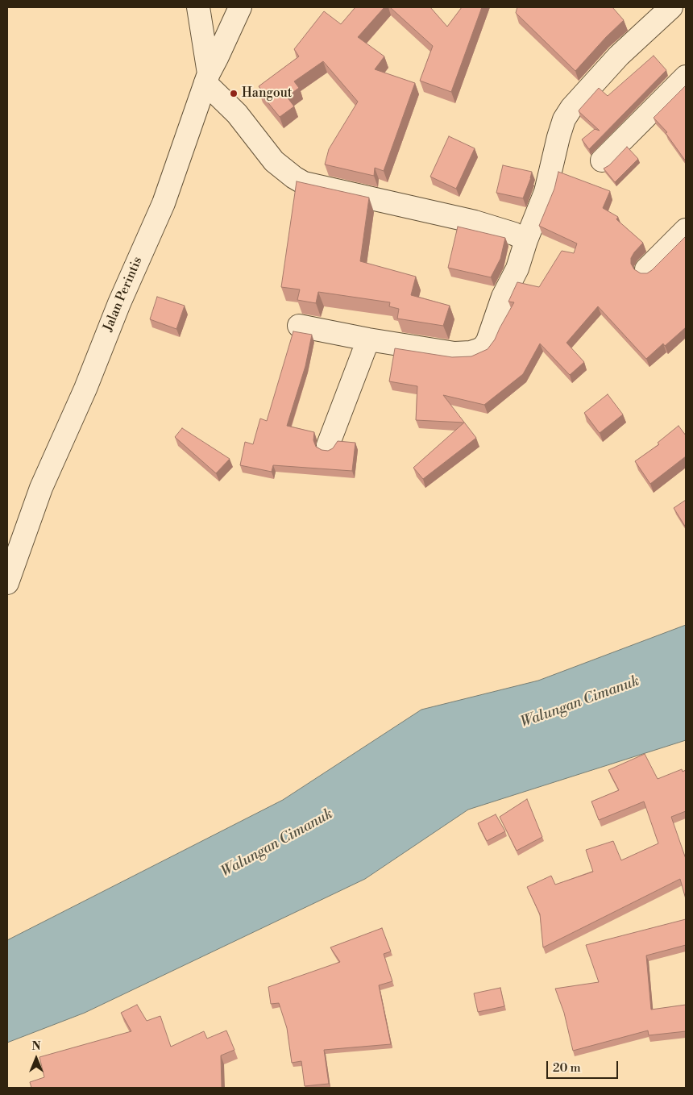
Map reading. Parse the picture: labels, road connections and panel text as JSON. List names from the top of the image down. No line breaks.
{"streets":{"street":["Jalan Perintis"]},"water":["Walungan Cimanuk"],"places":["Hangout"],"scale_bar":"20 m","north":"top"}
